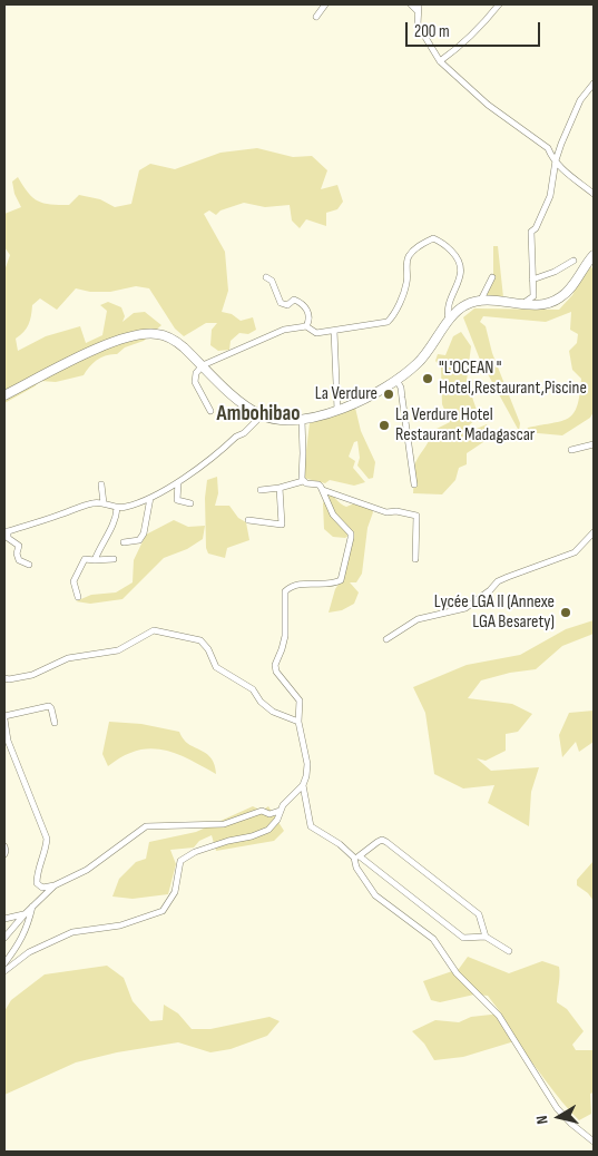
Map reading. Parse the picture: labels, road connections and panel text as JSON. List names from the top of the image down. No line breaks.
{"districts":["Ambohibao"],"places":["\"L'OCEAN \" Hotel,Restaurant,Piscine","La Verdure","La Verdure Hotel Restaurant Madagascar","Lycée LGA II (Annexe LGA Besarety)"],"scale_bar":"200 m","north":"left"}
